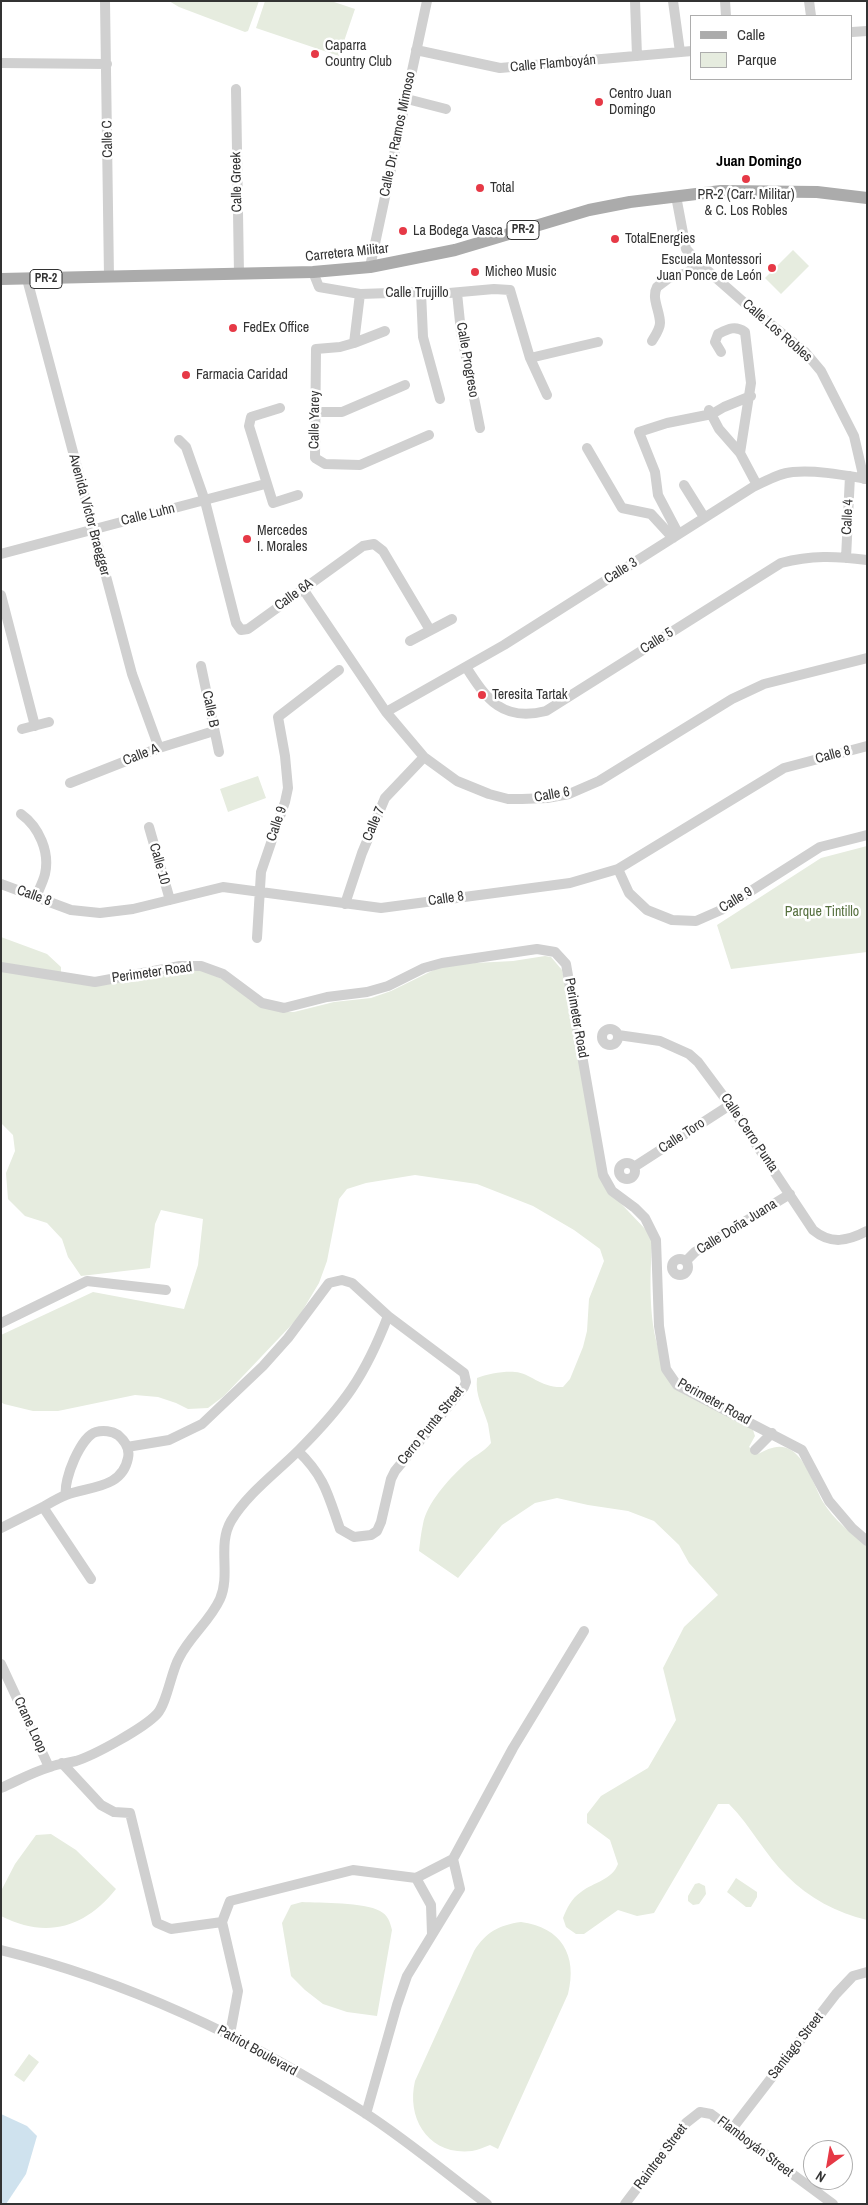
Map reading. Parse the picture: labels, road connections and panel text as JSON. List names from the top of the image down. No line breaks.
{"streets":{"main road":["PR-2","Carretera Militar"],"street":["Calle Flamboyán","Calle Dr. Ramos Mimoso","Calle C","Calle Greek","Calle Trujillo","Calle Los Robles","Calle Progreso","Calle Yarey","Avenida Víctor Braegger","Calle Luhn","Calle 4","Calle 3","Calle 6A","Calle 5","Calle B","Calle A","Calle 8","Calle 6","Calle 9","Calle 7","Calle 10","Perimeter Road","Calle Cerro Punta","Calle Toro","Calle Doña Juana","Cerro Punta Street","Crane Loop","Santiago Street","Patriot Boulevard","Flamboyán Street","Raintree Street"]},"crossings":[["Calle Flamboyán","Calle Dr. Ramos Mimoso"],["Calle Dr. Ramos Mimoso","Carretera Militar"],["Calle C","Carretera Militar"],["Calle Greek","Carretera Militar"],["Carretera Militar","Calle Trujillo"],["Carretera Militar","Calle Los Robles"],["Carretera Militar","Avenida Víctor Braegger"],["Calle Trujillo","Calle Progreso"],["Calle Los Robles","Calle 3"],["Avenida Víctor Braegger","Calle Luhn"],["Avenida Víctor Braegger","Calle A"],["Calle Luhn","Calle 6A"],["Calle 4","Calle 3"],["Calle 4","Calle 5"],["Calle 3","Calle 5"],["Calle 3","Calle 6"],["Calle 6A","Calle 6"],["Calle B","Calle A"],["Calle 8","Calle 9"],["Calle 8","Calle 7"],["Calle 8","Calle 10"],["Calle 6","Calle 7"],["Calle Cerro Punta","Calle Toro"],["Calle Cerro Punta","Calle Doña Juana"],["Santiago Street","Flamboyán Street"],["Flamboyán Street","Raintree Street"]],"districts":["Juan Domingo"],"parks":["Parque Tintillo"],"places":["Caparra Country Club","Centro Juan Domingo","PR-2 (Carr. Militar) & C. Los Robles","Total","La Bodega Vasca","TotalEnergies","Escuela Montessori Juan Ponce de León","Micheo Music","FedEx Office","Farmacia Caridad","Mercedes I. Morales","Teresita Tartak"],"legend":["Calle","Parque"],"north":"bottom left"}
